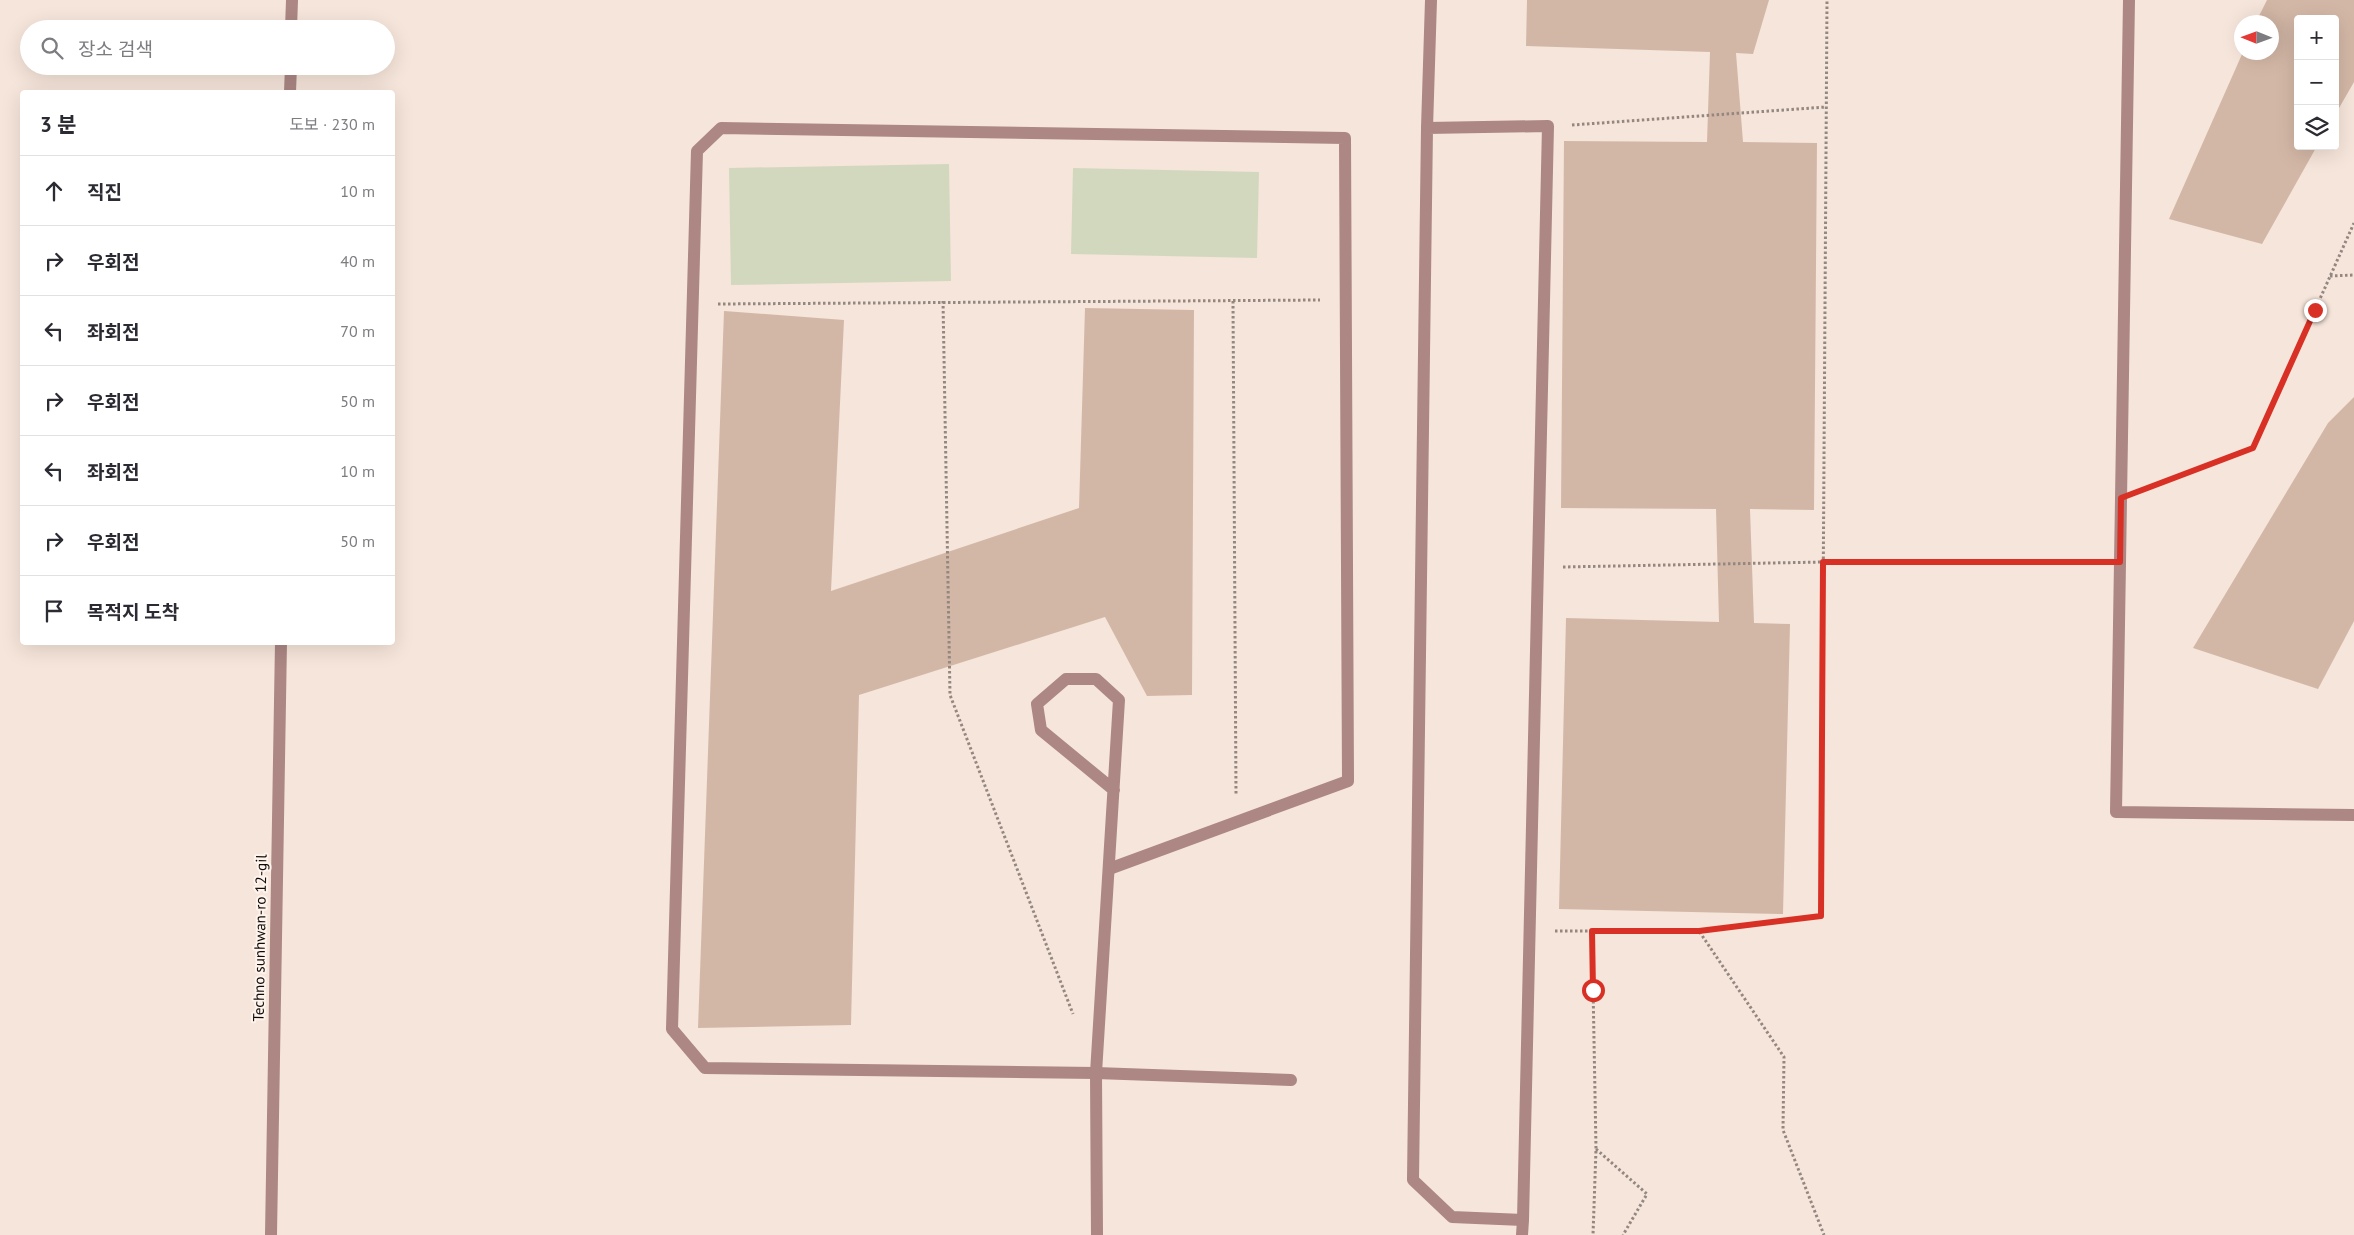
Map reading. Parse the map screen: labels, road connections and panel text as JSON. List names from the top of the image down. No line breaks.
{"streets":{"street":["Techno sunhwan-ro 12-gil"]},"north":"left","page":{"map_buttons":["+","−"],"search":"장소 검색","heading":["3 분","도보 · 230 m"],"list":[["직진","10 m"],["우회전","40 m"],["좌회전","70 m"],["우회전","50 m"],["좌회전","10 m"],["우회전","50 m"],"목적지 도착"]}}
